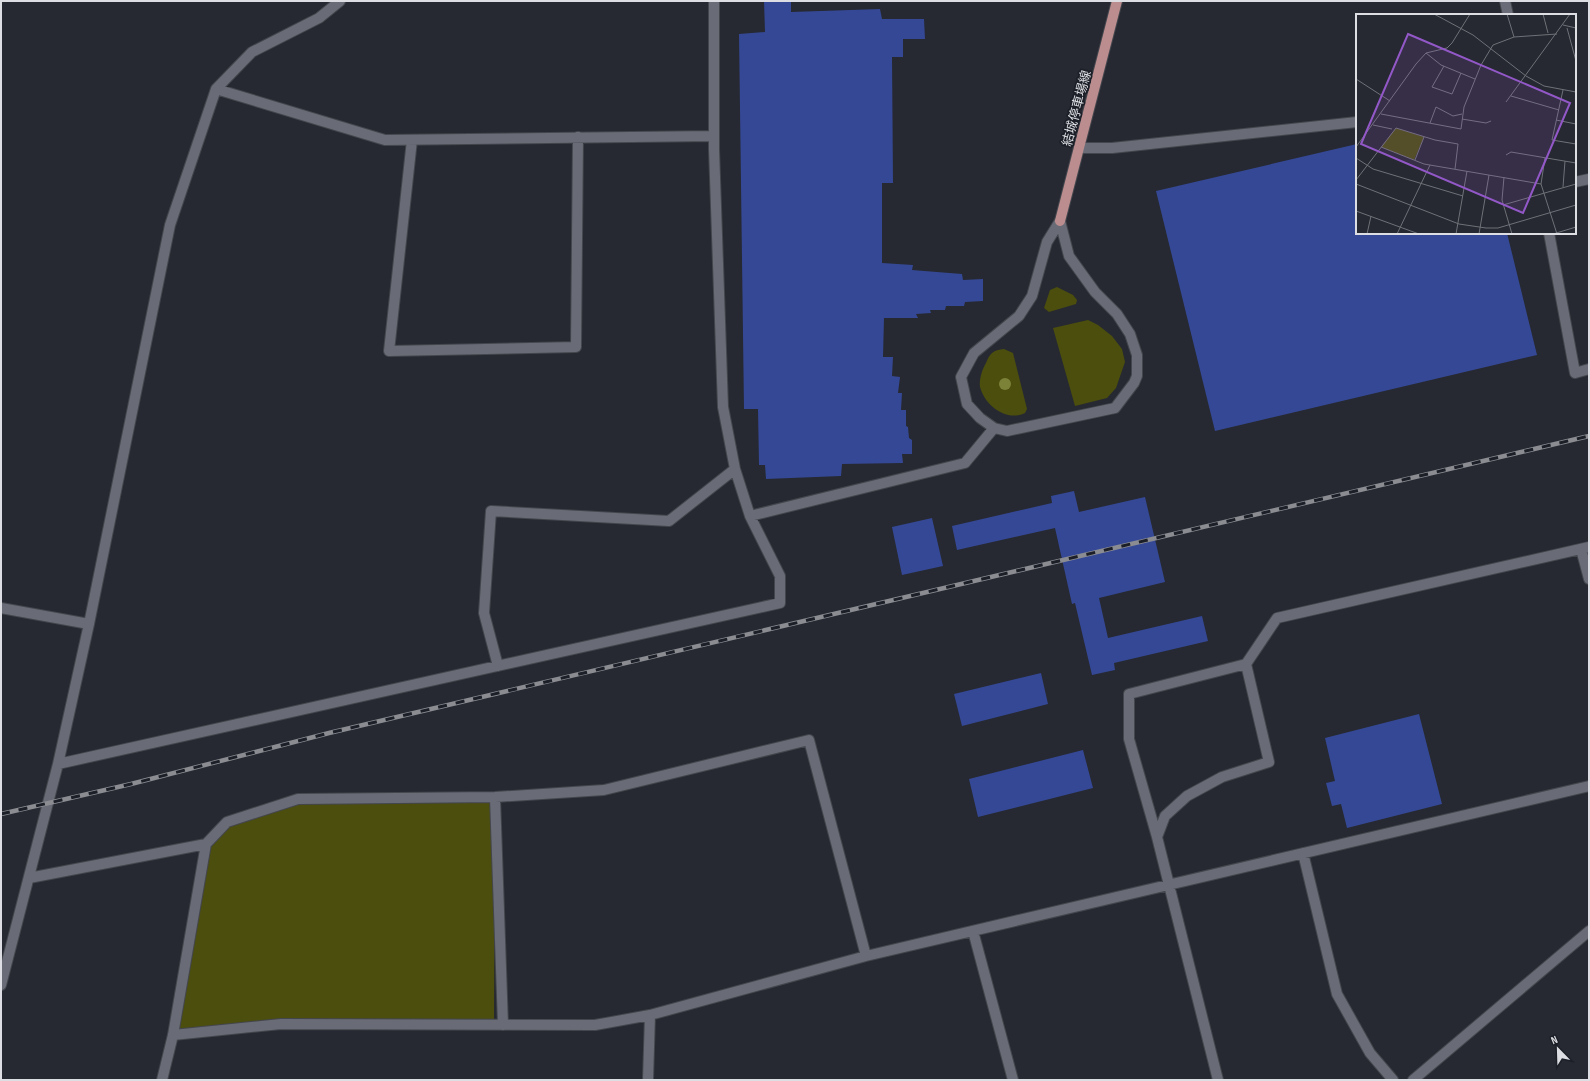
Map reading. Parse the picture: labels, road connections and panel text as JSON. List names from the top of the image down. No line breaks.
{"streets":{"main road":["結城停車場線"]},"north":"top left"}
